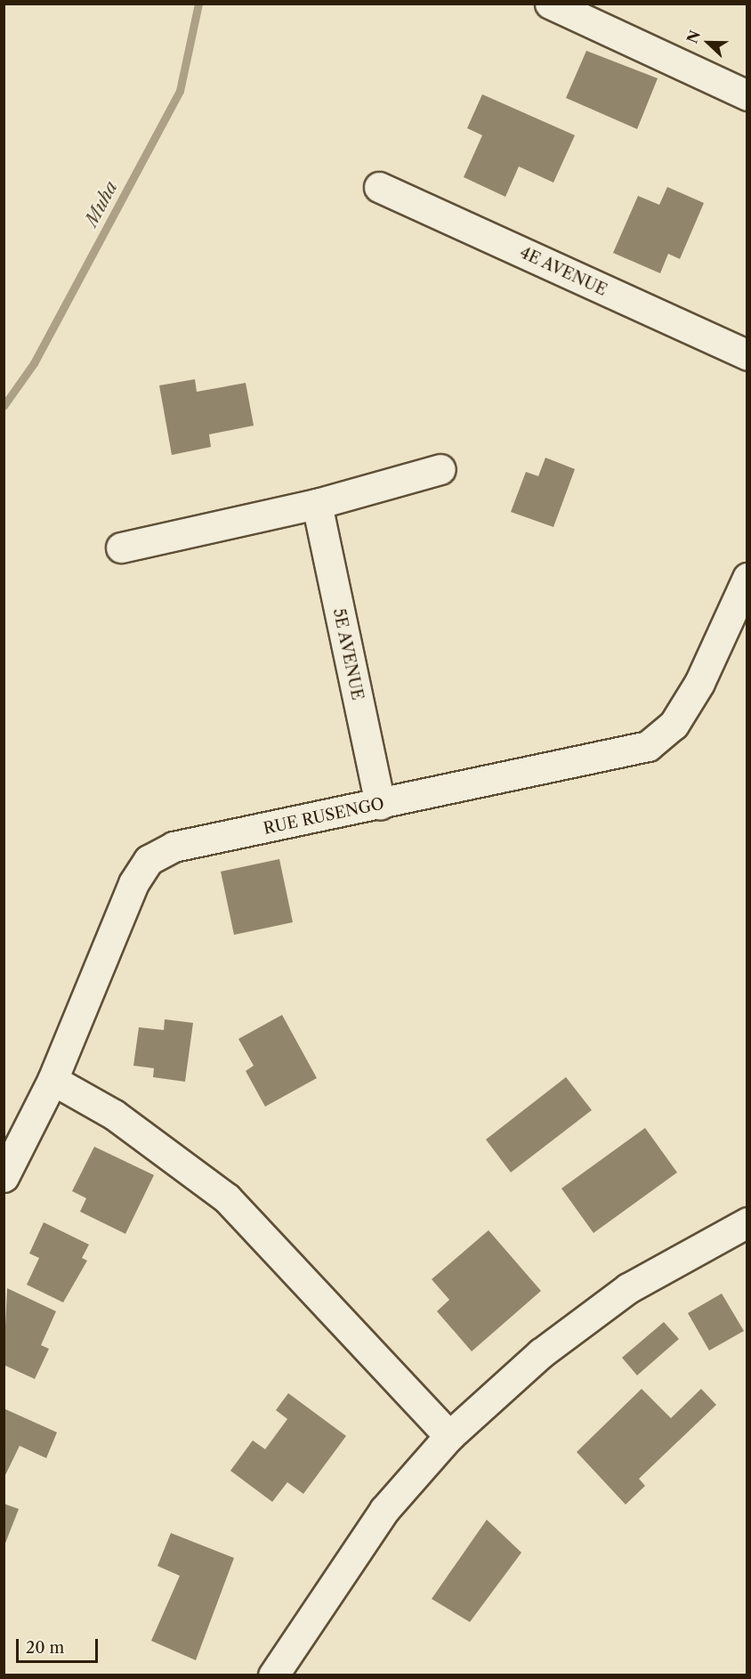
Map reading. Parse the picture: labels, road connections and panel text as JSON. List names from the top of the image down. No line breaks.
{"streets":{"street":["4E AVENUE","5E AVENUE","RUE RUSENGO"]},"crossings":[["5E AVENUE","RUE RUSENGO"]],"water":["Muha"],"scale_bar":"20 m","north":"left"}
